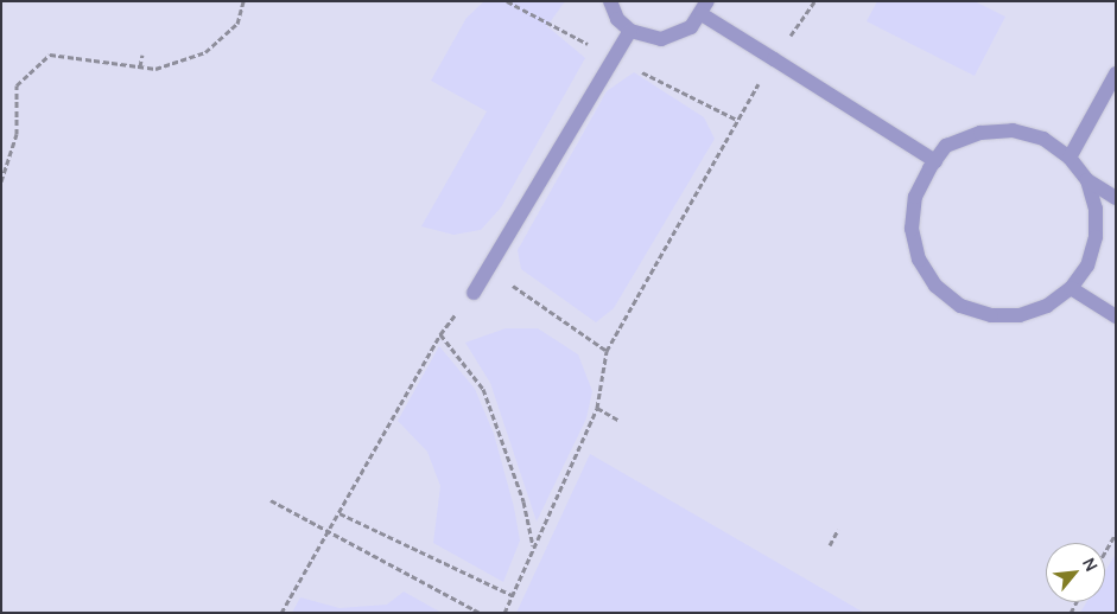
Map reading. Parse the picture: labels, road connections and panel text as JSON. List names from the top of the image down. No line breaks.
{"north":"top right"}
